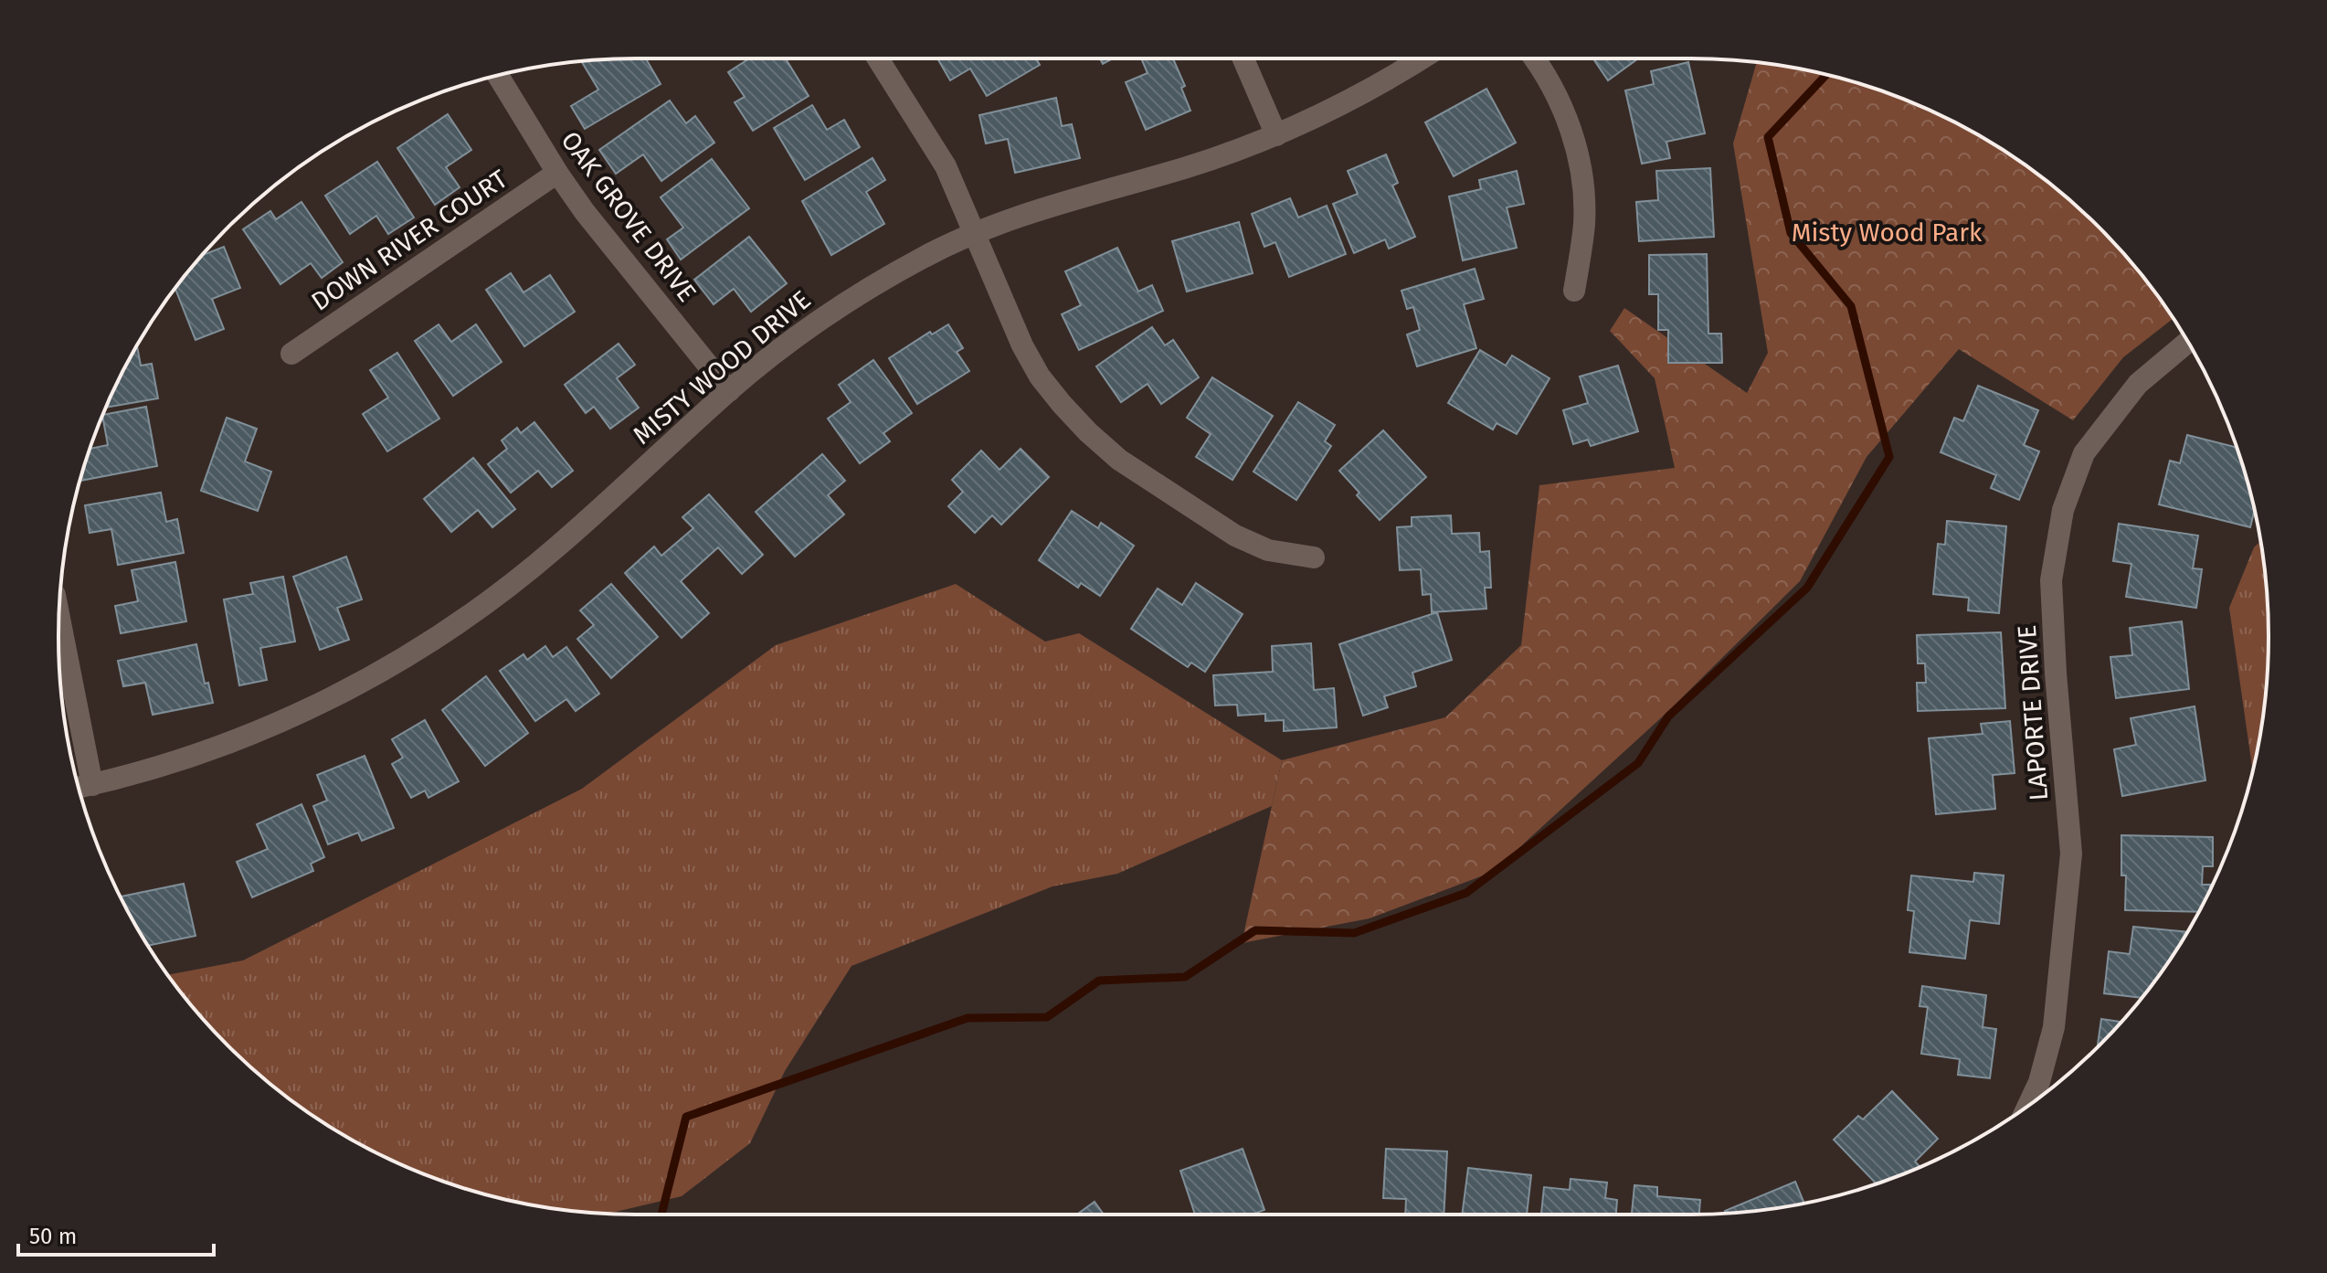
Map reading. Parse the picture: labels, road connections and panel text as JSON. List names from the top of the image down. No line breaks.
{"streets":{"street":["OAK GROVE DRIVE","DOWN RIVER COURT","MISTY WOOD DRIVE","LAPORTE DRIVE"]},"crossings":[["OAK GROVE DRIVE","DOWN RIVER COURT"],["OAK GROVE DRIVE","MISTY WOOD DRIVE"]],"parks":["Misty Wood Park"],"scale_bar":"50 m"}
